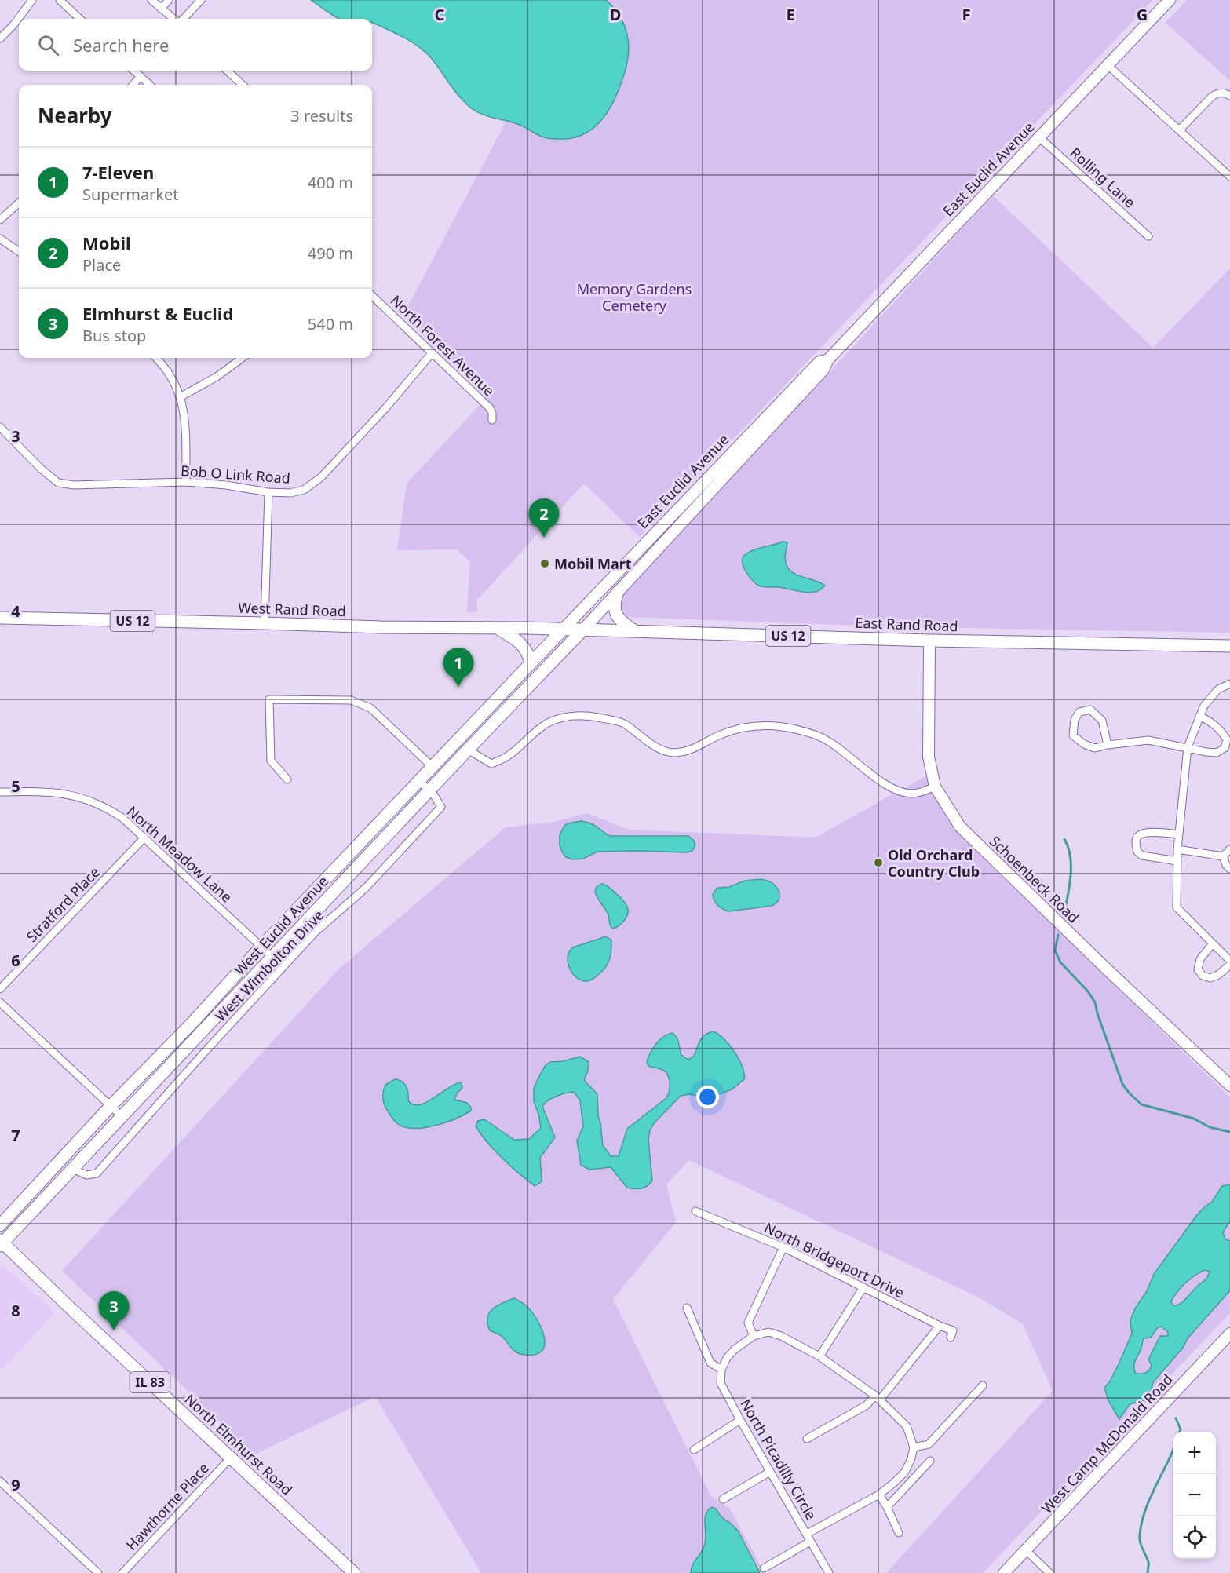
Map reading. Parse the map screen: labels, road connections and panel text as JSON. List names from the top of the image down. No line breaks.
{"streets":{"main road":["East Euclid Avenue","West Rand Road","US 12","East Rand Road","Schoenbeck Road","West Euclid Avenue","IL 83","West Camp McDonald Road","North Elmhurst Road"],"street":["Rolling Lane","North Forest Avenue","Bob O Link Road","North Meadow Lane","Stratford Place","West Wimbolton Drive","North Bridgeport Drive","North Picadilly Circle","Hawthorne Place"]},"crossings":[["East Euclid Avenue","Rolling Lane"],["East Euclid Avenue","West Rand Road"],["East Euclid Avenue","East Rand Road"],["East Euclid Avenue","West Euclid Avenue"],["North Forest Avenue","Bob O Link Road"],["West Rand Road","East Rand Road"],["West Rand Road","West Euclid Avenue"],["East Rand Road","Schoenbeck Road"],["East Rand Road","West Euclid Avenue"],["North Meadow Lane","Stratford Place"],["North Meadow Lane","West Euclid Avenue"],["West Euclid Avenue","West Wimbolton Drive"],["West Euclid Avenue","North Elmhurst Road"],["North Elmhurst Road","Hawthorne Place"]],"parks":["Memory Gardens Cemetery"],"places":["Mobil Mart","Old Orchard Country Club"],"page":{"search":"Search here","heading":["Nearby","3 results"],"list":[{"mark":"1","name":"7-Eleven","note":"Supermarket","value":"400 m"},{"mark":"2","name":"Mobil","note":"Place","value":"490 m"},{"mark":"3","name":"Elmhurst & Euclid","note":"Bus stop","value":"540 m"}],"pins":["2","1","3"],"map_buttons":["+","−"]},"grid":{"columns":["C","D","E","F","G"],"rows":["3","4","5","6","7","8","9"]}}
